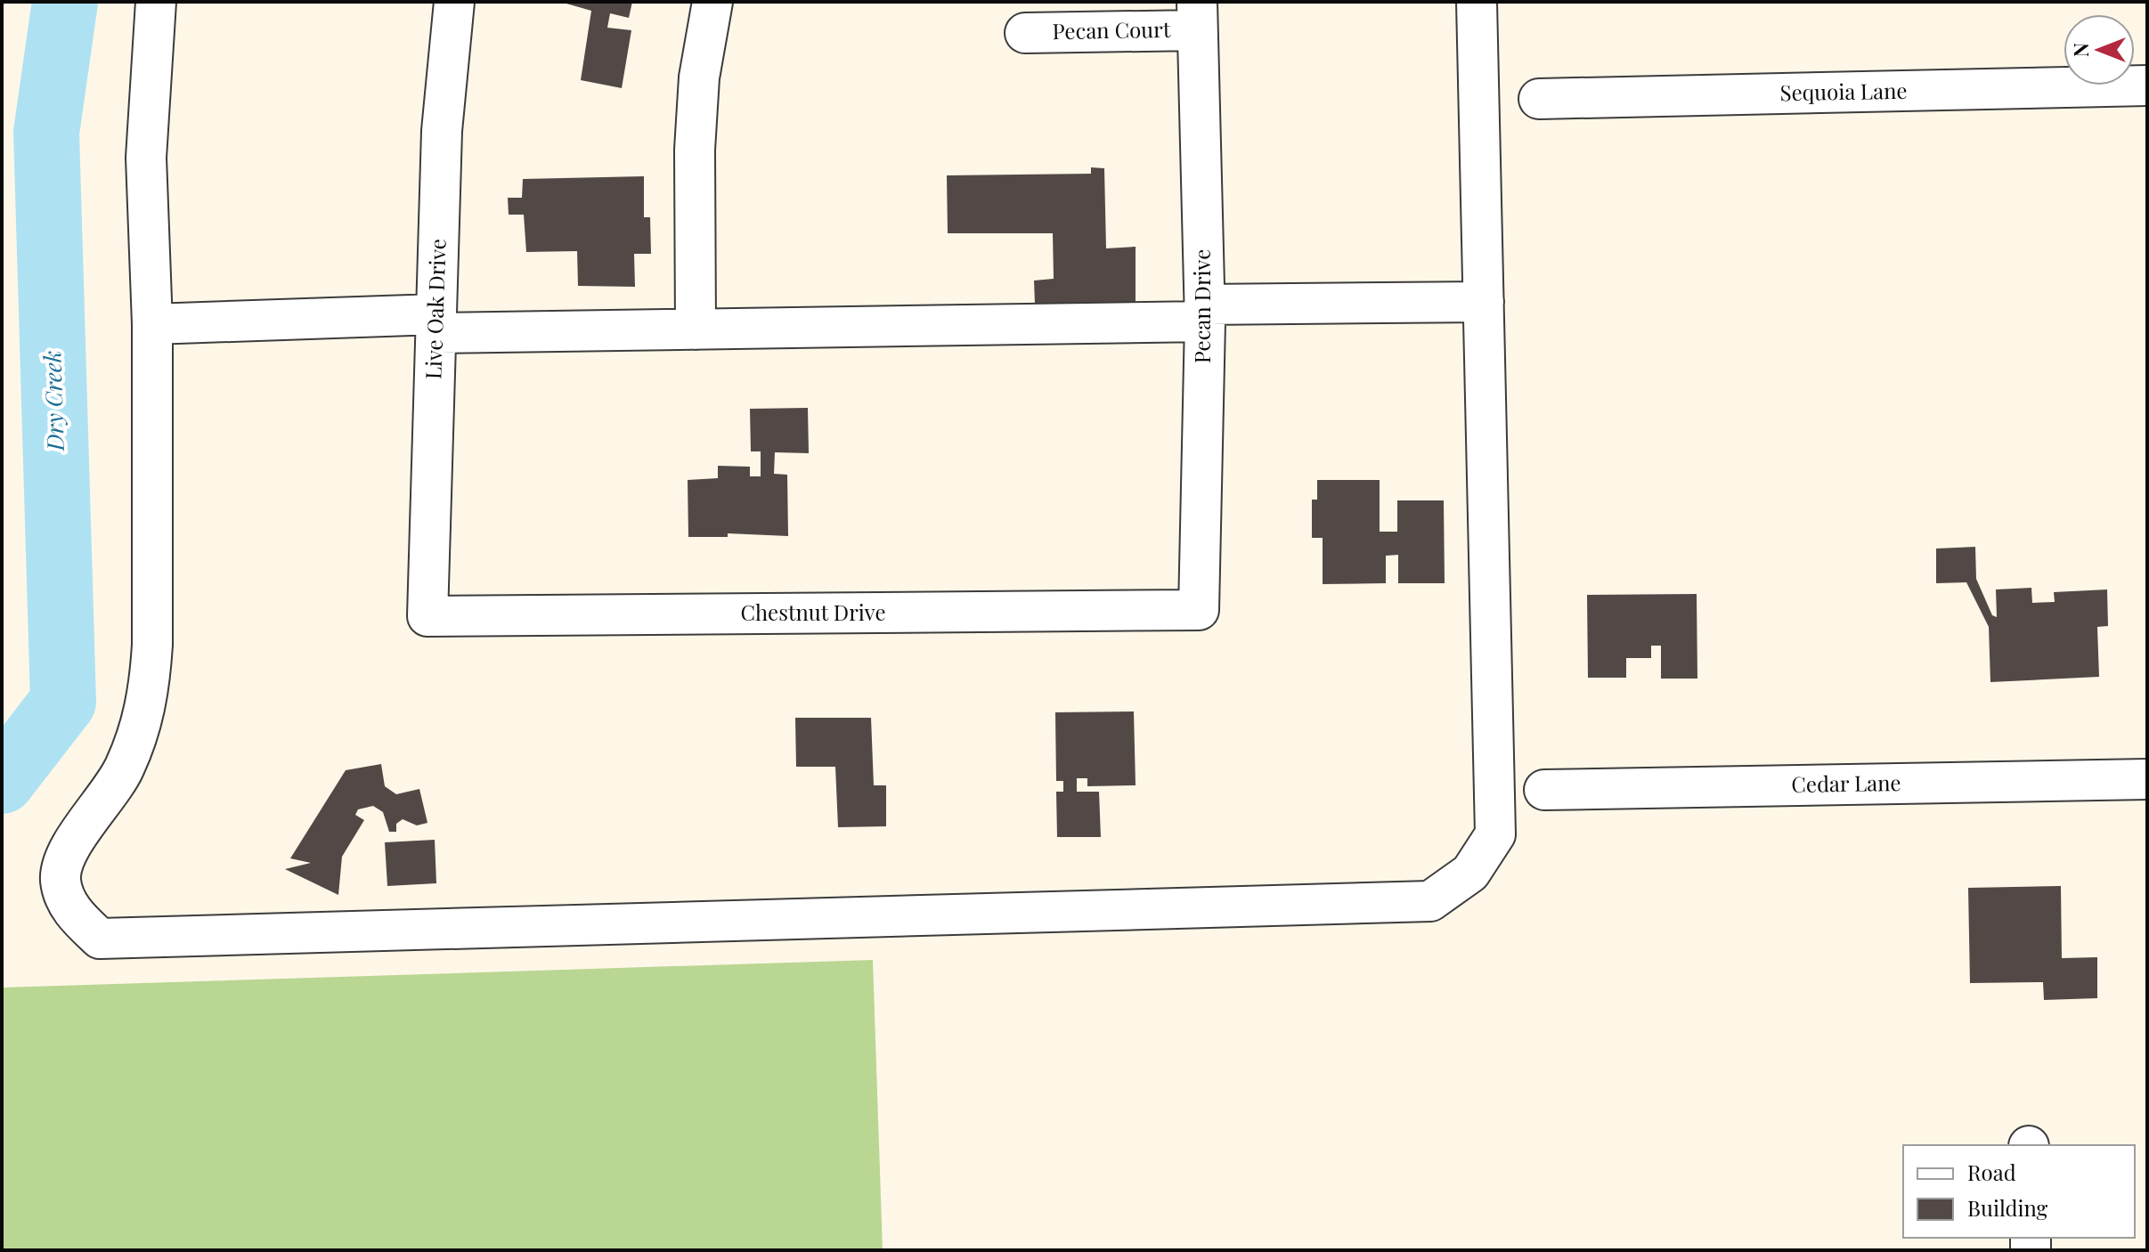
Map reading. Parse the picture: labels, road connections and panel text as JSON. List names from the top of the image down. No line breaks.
{"streets":{"street":["Pecan Court","Sequoia Lane","Pecan Drive","Live Oak Drive","Chestnut Drive","Cedar Lane"]},"crossings":[["Pecan Court","Pecan Drive"],["Pecan Drive","Chestnut Drive"],["Live Oak Drive","Chestnut Drive"]],"water":["Dry Creek"],"legend":["Road","Building"],"north":"left"}
